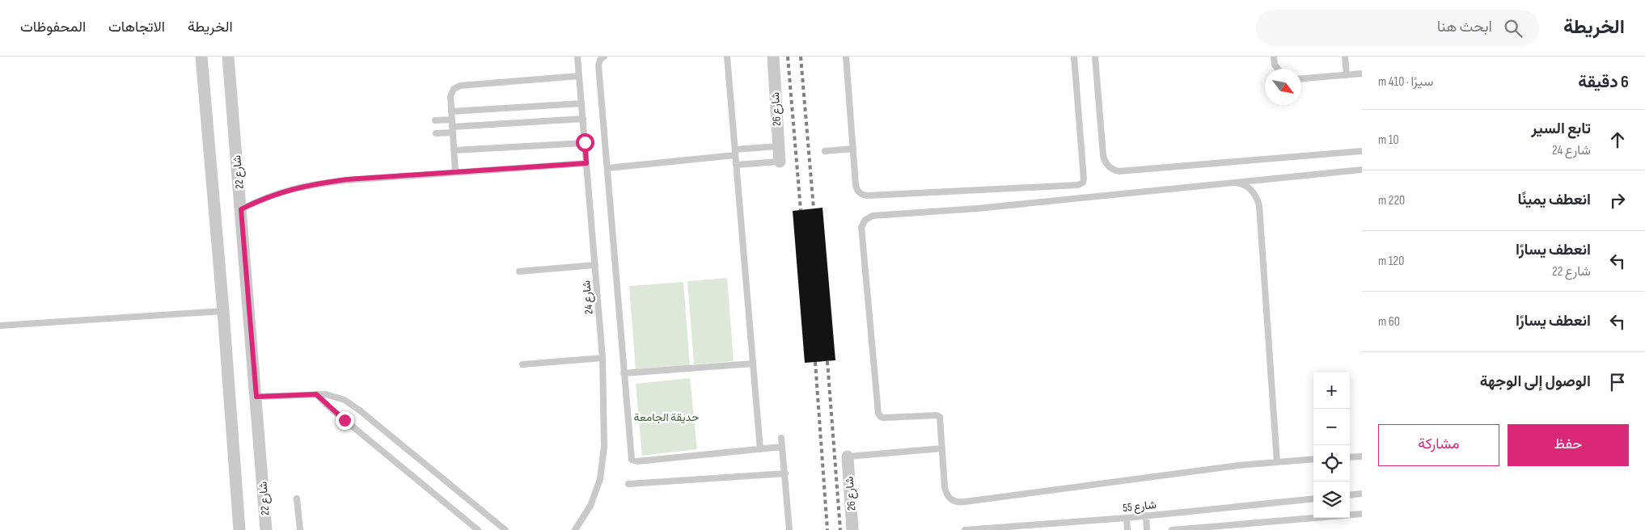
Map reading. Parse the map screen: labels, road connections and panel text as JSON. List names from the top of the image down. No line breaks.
{"streets":{"street":["شارع 26","شارع 22"],"lane":["شارع 24","شارع 55"]},"parks":["حديقة الجامعة"],"north":"bottom right","page":{"header":"الخريطة","search":"ابحث هنا","nav":["الخريطة","الاتجاهات","المحفوظات"],"heading":["6 دقيقة","سيرًا · 410 m"],"list":[["تابع السير","شارع 24","10 m"],["انعطف يمينًا","220 m"],["انعطف يسارًا","شارع 22","120 m"],["انعطف يسارًا","60 m"],"الوصول إلى الوجهة"],"map_buttons":["+","−"],"buttons":["حفظ","مشاركة"]}}
